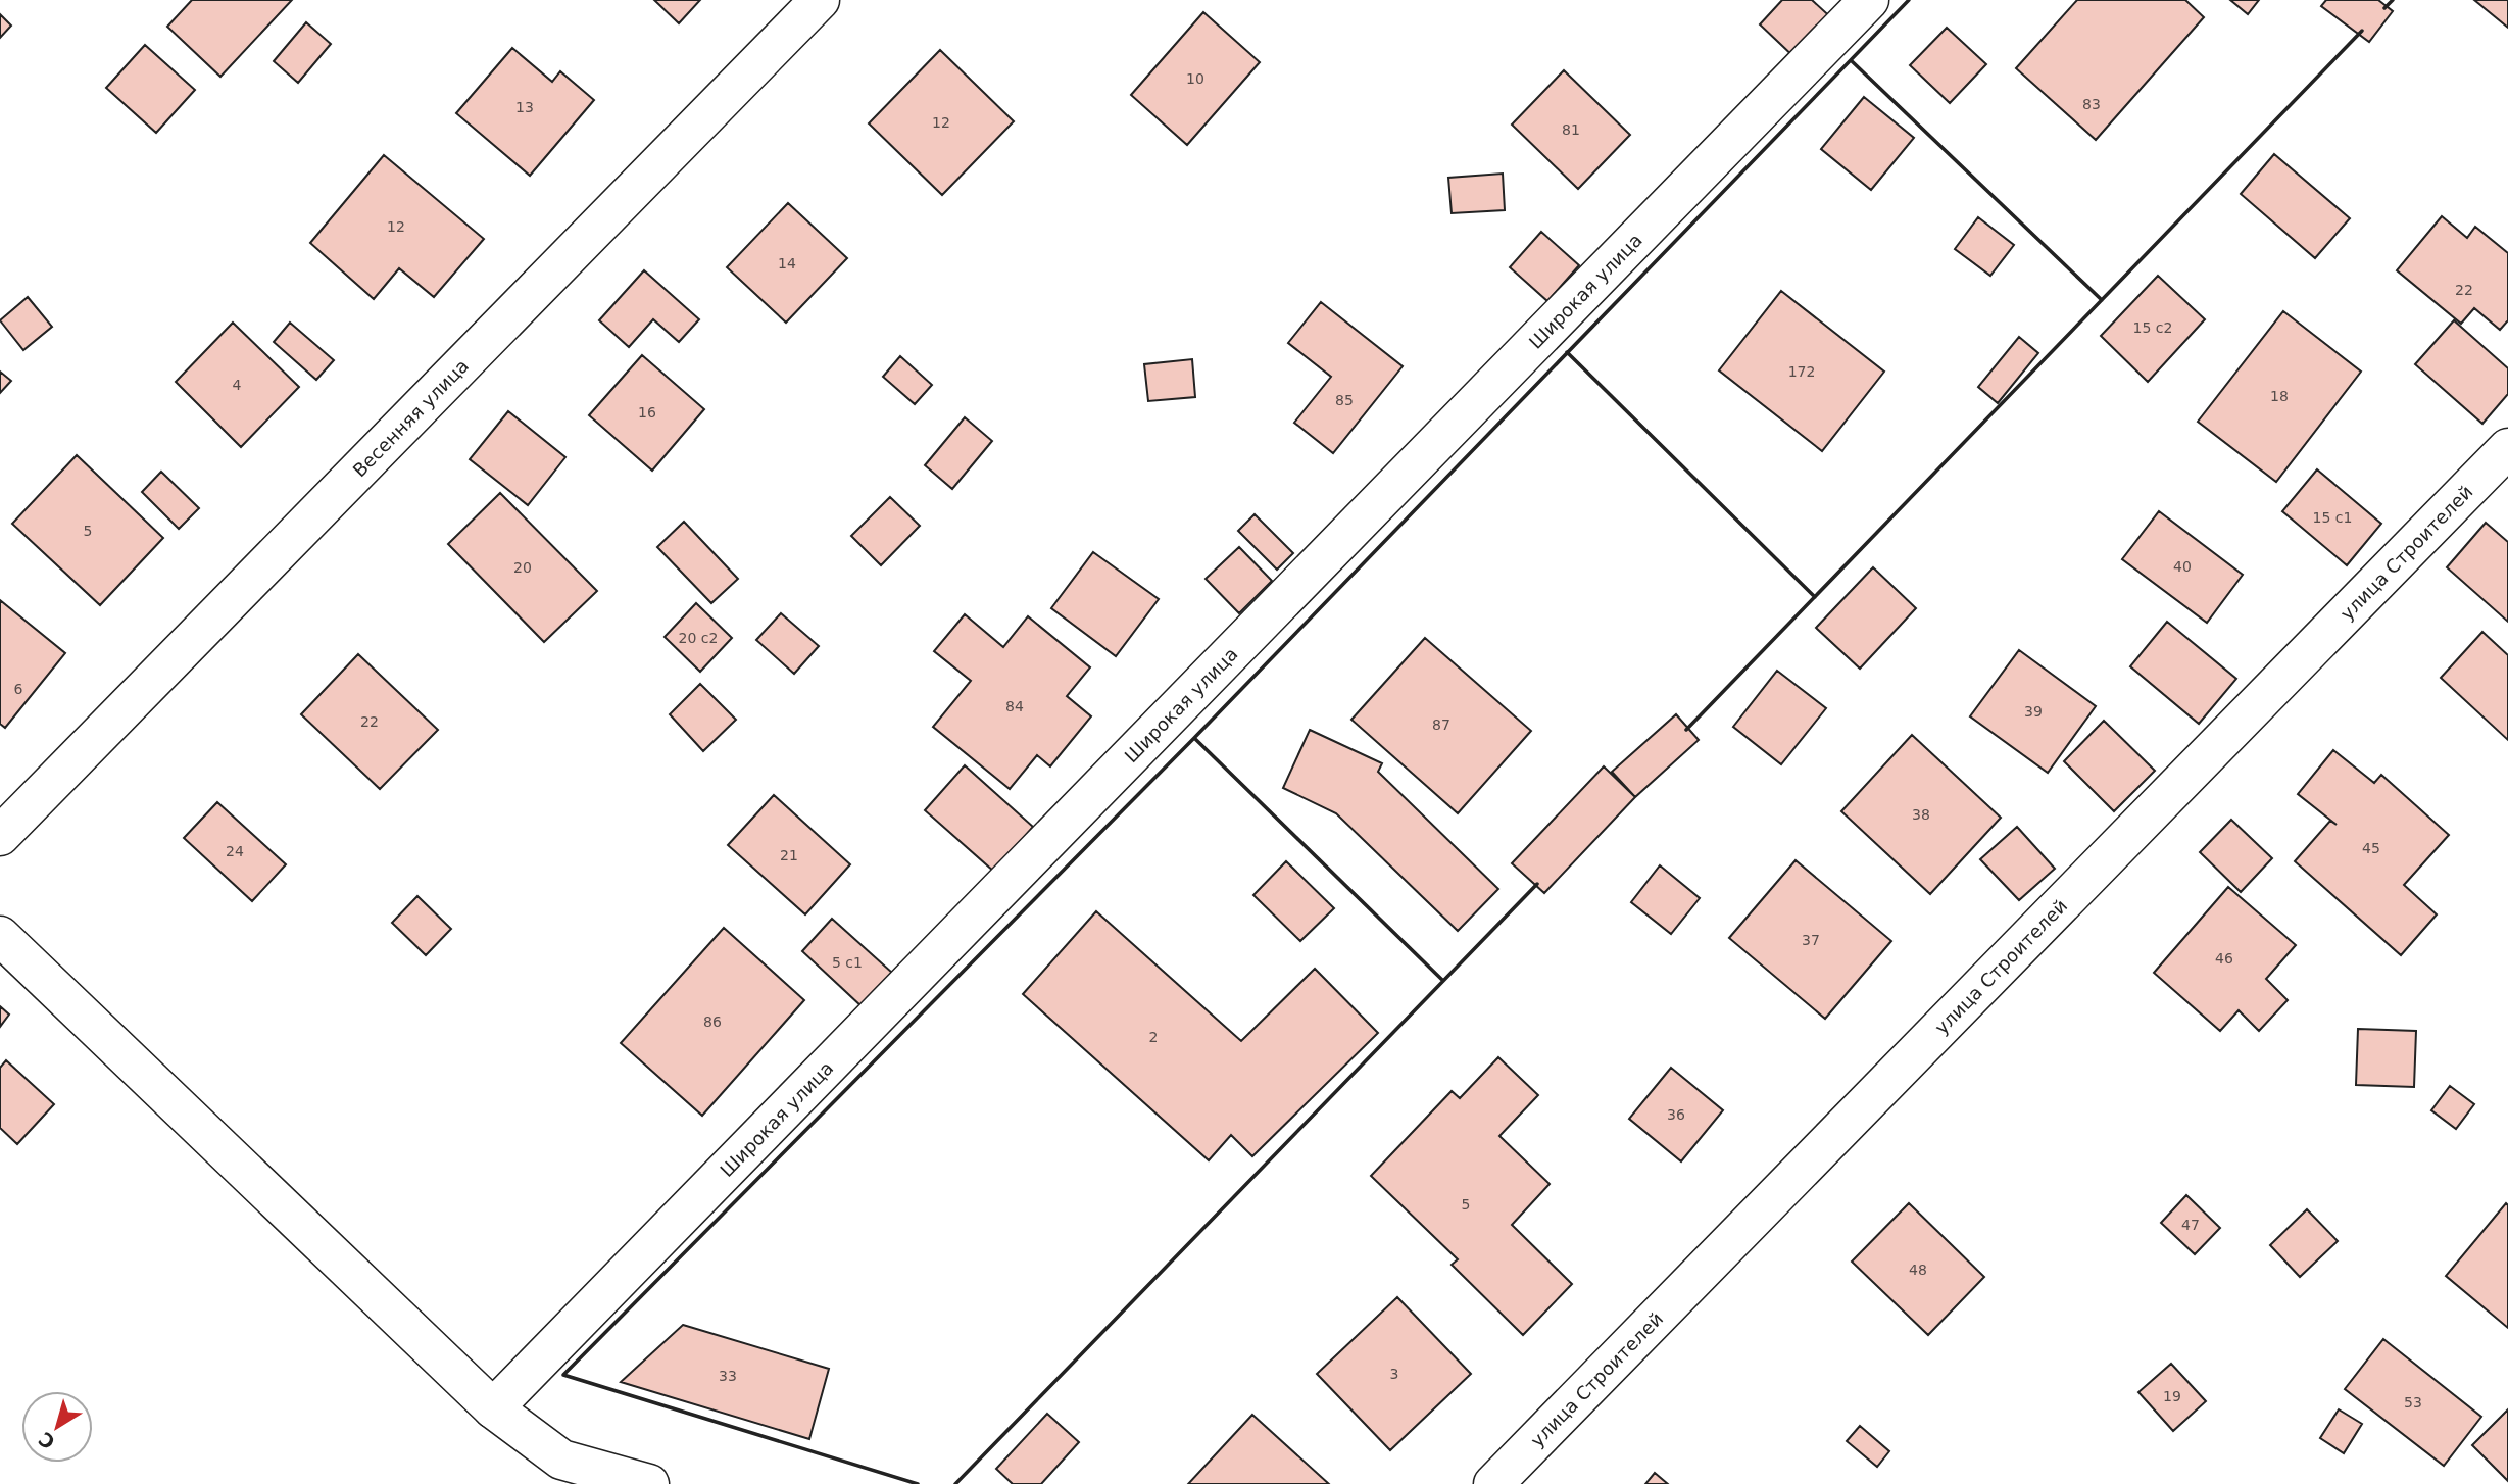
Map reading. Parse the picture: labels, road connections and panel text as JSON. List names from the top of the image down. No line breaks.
{"streets":{"street":["Широкая улица","Весенняя улица","улица Строителей"]},"house_numbers":["10","83","13","12","81","12","14","22","15 с2","172","4","18","85","16","15 с1","5","40","20","20 с2","6","84","39","22","87","38","45","24","21","37","46","5 с1","86","2","36","5","47","48","3","33","19","53"],"north":"bottom left"}
